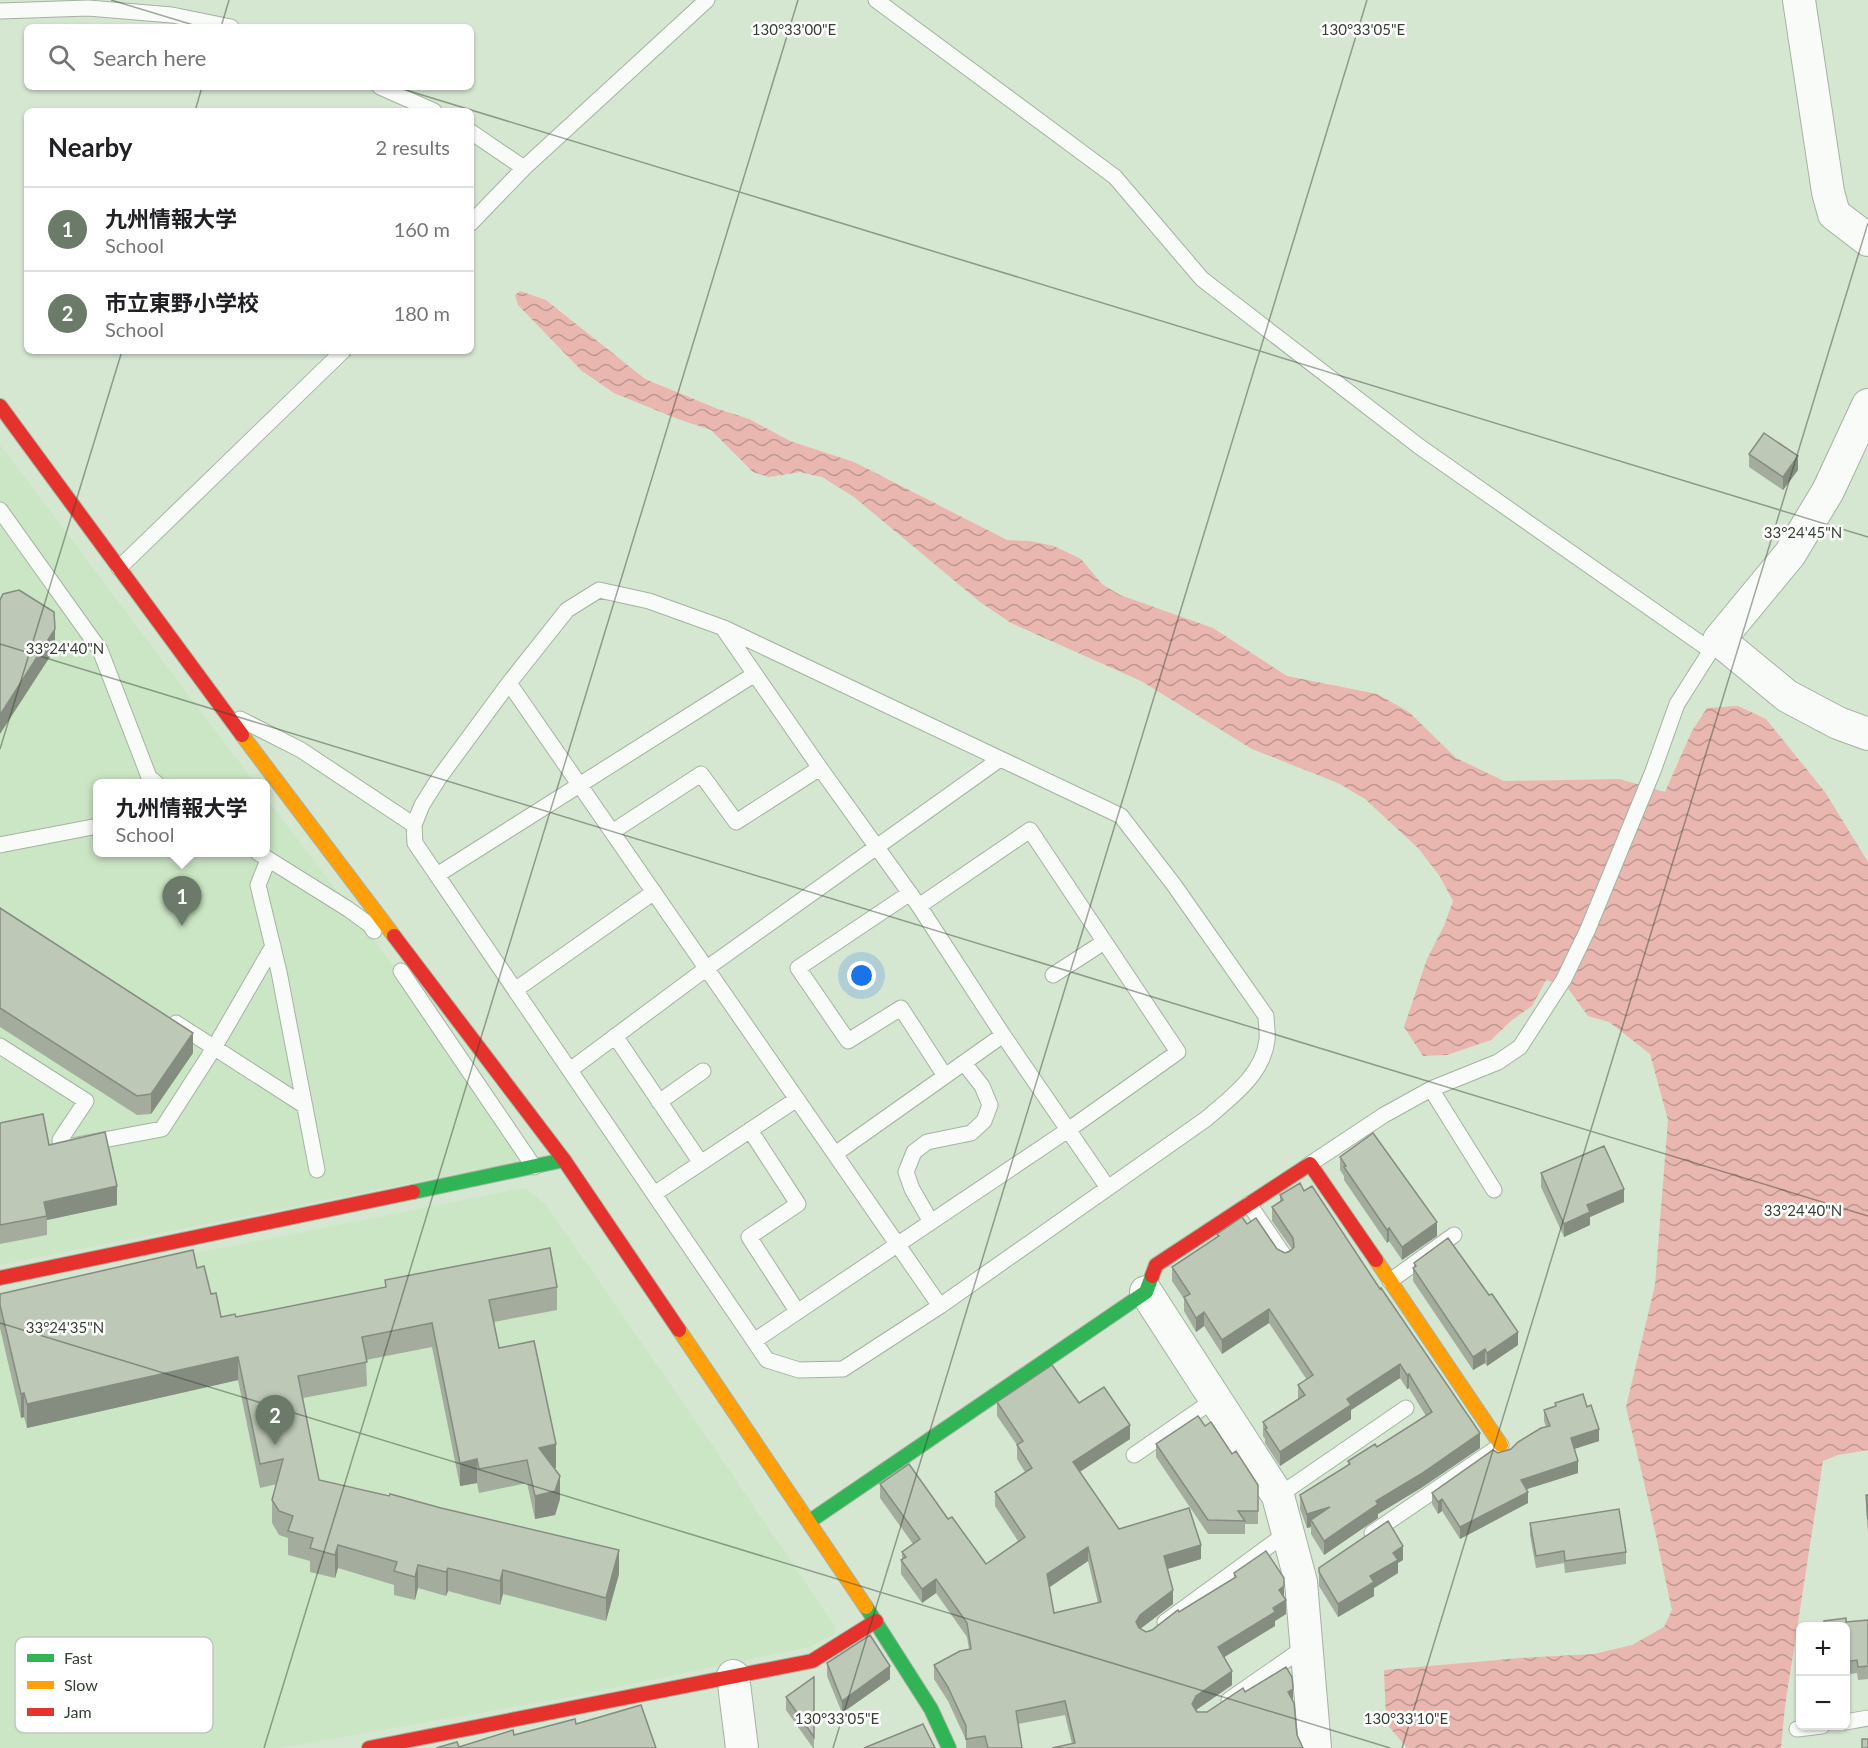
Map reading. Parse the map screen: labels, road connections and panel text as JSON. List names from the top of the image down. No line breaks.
{"legend":["Fast","Slow","Jam"],"page":{"search":"Search here","heading":["Nearby","2 results"],"list":[{"mark":"1","name":"九州情報大学","note":"School","value":"160 m"},{"mark":"2","name":"市立東野小学校","note":"School","value":"180 m"}],"popup":["九州情報大学","School"],"pins":["1","2"],"map_buttons":["+","−"]},"coordinates":["130°33'00\"E","130°33'05\"E","33°24'45\"N","33°24'40\"N","33°24'35\"N","130°33'10\"E"]}
